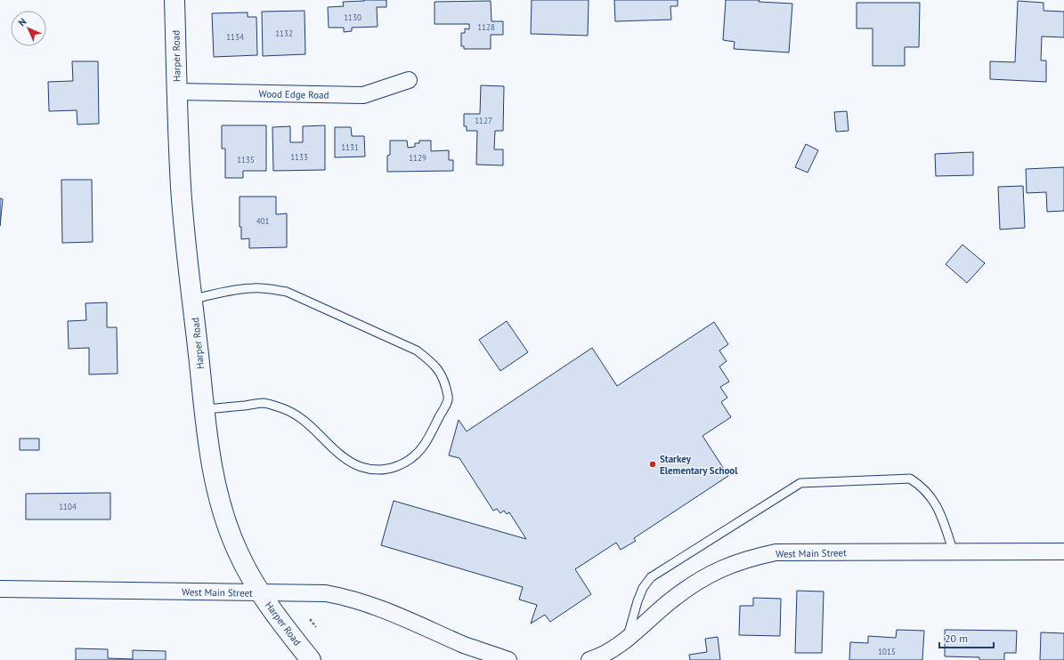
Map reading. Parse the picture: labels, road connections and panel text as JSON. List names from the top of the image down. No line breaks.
{"streets":{"main road":["Harper Road"],"street":["Wood Edge Road","West Main Street"]},"crossings":[["Harper Road","Wood Edge Road"],["Harper Road","West Main Street"]],"places":["Starkey Elementary School"],"house_numbers":["1130","1128","1132","1134","1127","1131","1133","1129","1135","401","1104","1015"],"scale_bar":"20 m","north":"top left"}
